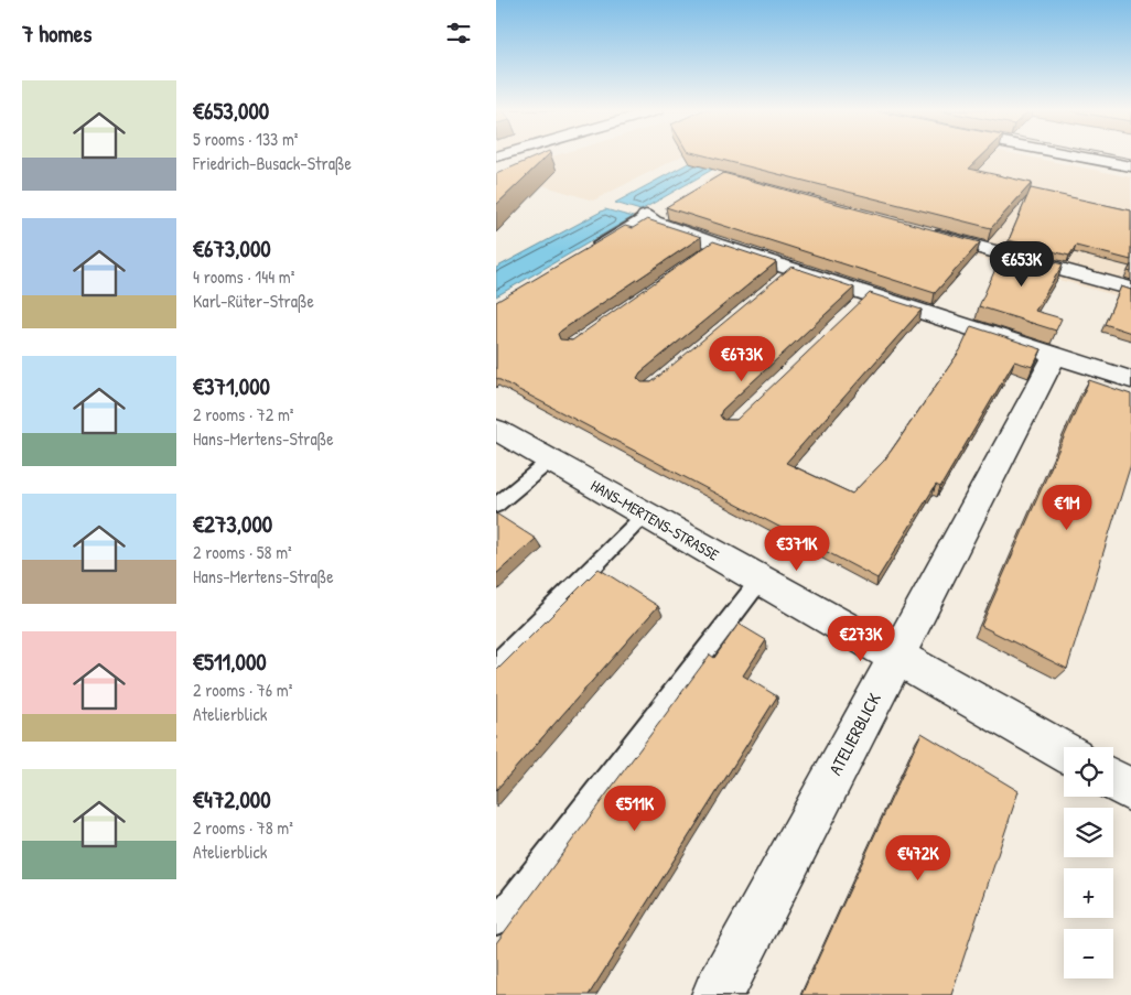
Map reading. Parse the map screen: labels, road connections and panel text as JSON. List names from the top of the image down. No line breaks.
{"streets":{"street":["HANS-MERTENS-STRASSE","ATELIERBLICK"]},"crossings":[["HANS-MERTENS-STRASSE","ATELIERBLICK"]],"page":{"heading":"7 homes","list":[{"name":"€653,000","note":"5 rooms · 133 m² · Friedrich-Busack-Straße"},{"name":"€673,000","note":"4 rooms · 144 m² · Karl-Rüter-Straße"},{"name":"€371,000","note":"2 rooms · 72 m² · Hans-Mertens-Straße"},{"name":"€273,000","note":"2 rooms · 58 m² · Hans-Mertens-Straße"},{"name":"€511,000","note":"2 rooms · 76 m² · Atelierblick"},{"name":"€472,000","note":"2 rooms · 78 m² · Atelierblick"}],"price":["€653K","€673K","€1M","€371K","€273K","€511K","€472K"],"map_buttons":["+","−"]}}
